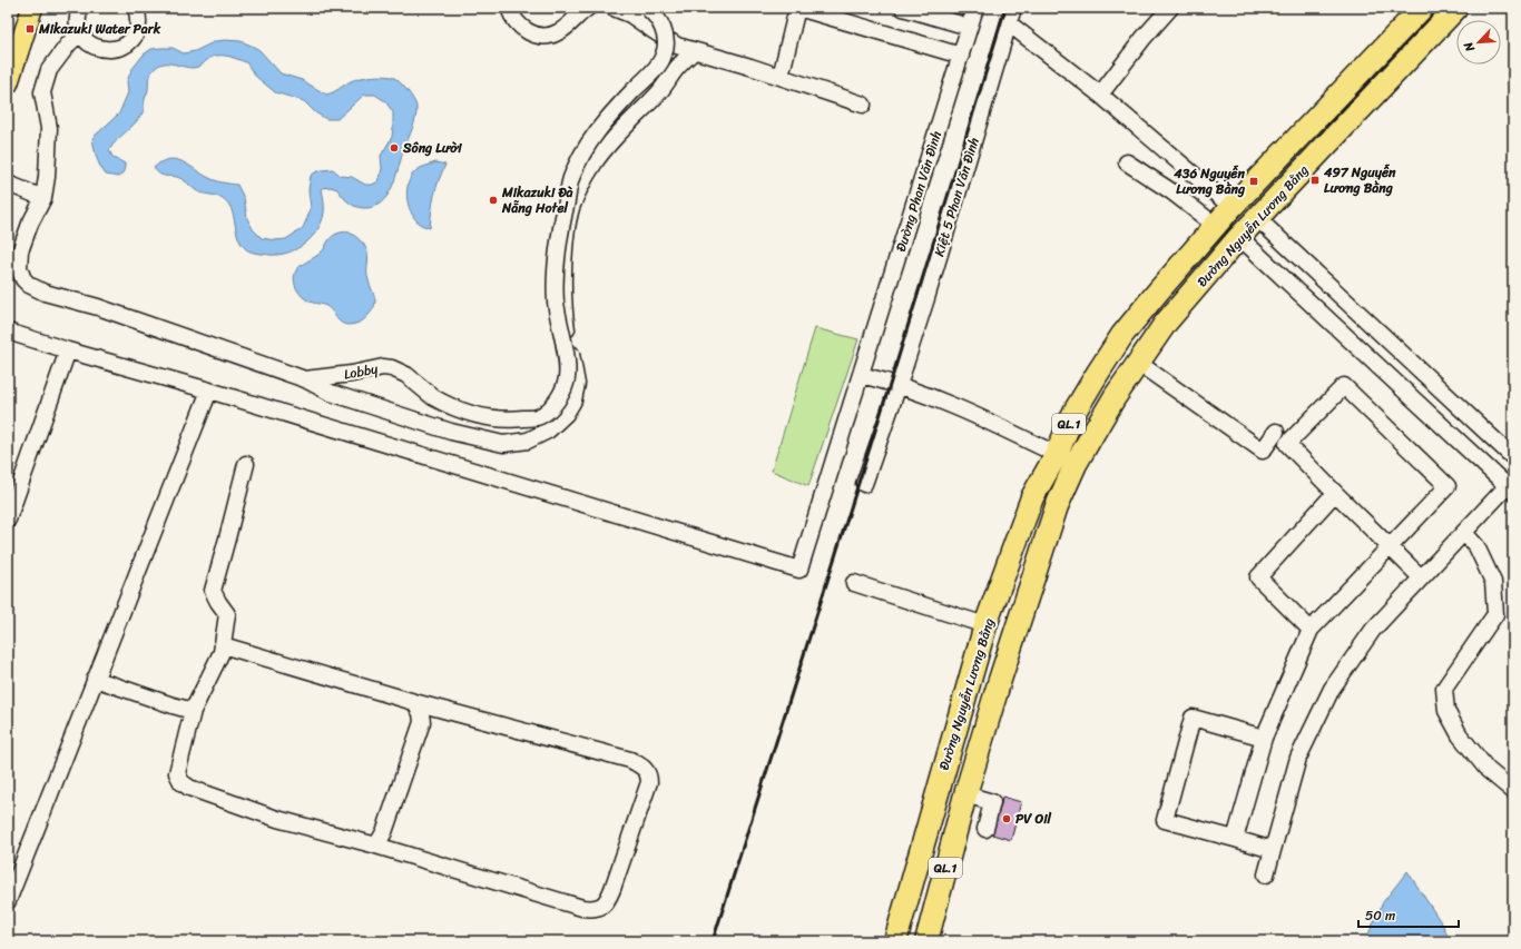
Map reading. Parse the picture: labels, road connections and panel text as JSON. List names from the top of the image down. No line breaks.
{"streets":{"highway":["Đường Nguyễn Lương Bằng","QL.1"],"street":["Đường Phan Văn Đình","Kiệt 5 Phan Văn Đình","Lobby"]},"places":{"transit":["Mikazuki Water Park","497 Nguyễn Lương Bằng","436 Nguyễn Lương Bằng"],"other":["Sông Lười","Mikazuki Đà Nẵng Hotel","PV Oil"]},"scale_bar":"50 m","north":"bottom left"}
